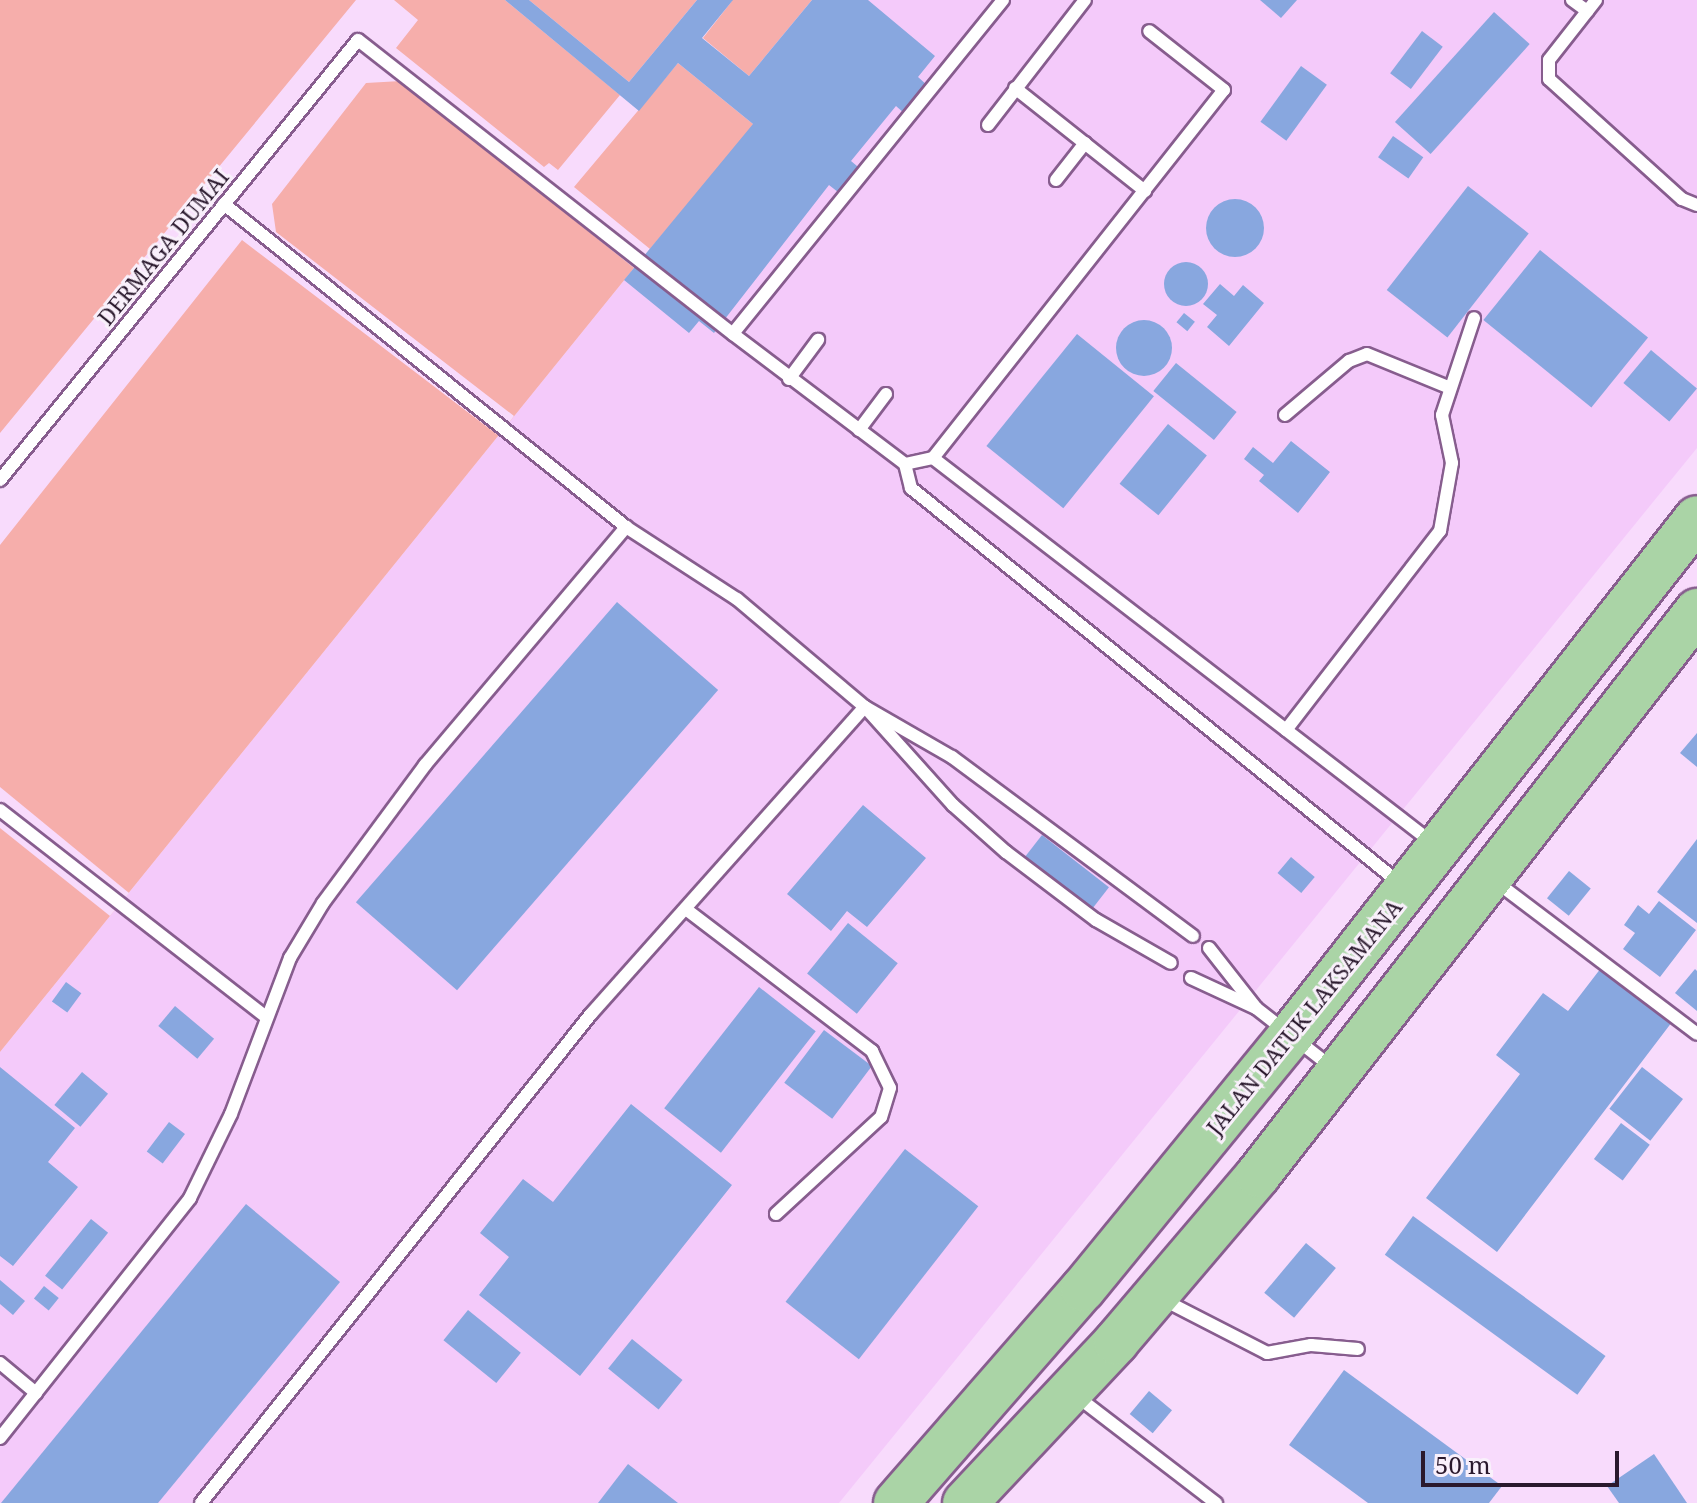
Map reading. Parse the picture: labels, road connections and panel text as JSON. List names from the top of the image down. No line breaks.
{"streets":{"highway":["JALAN DATUK LAKSAMANA"],"lane":["DERMAGA DUMAI"]},"scale_bar":"50 m"}
